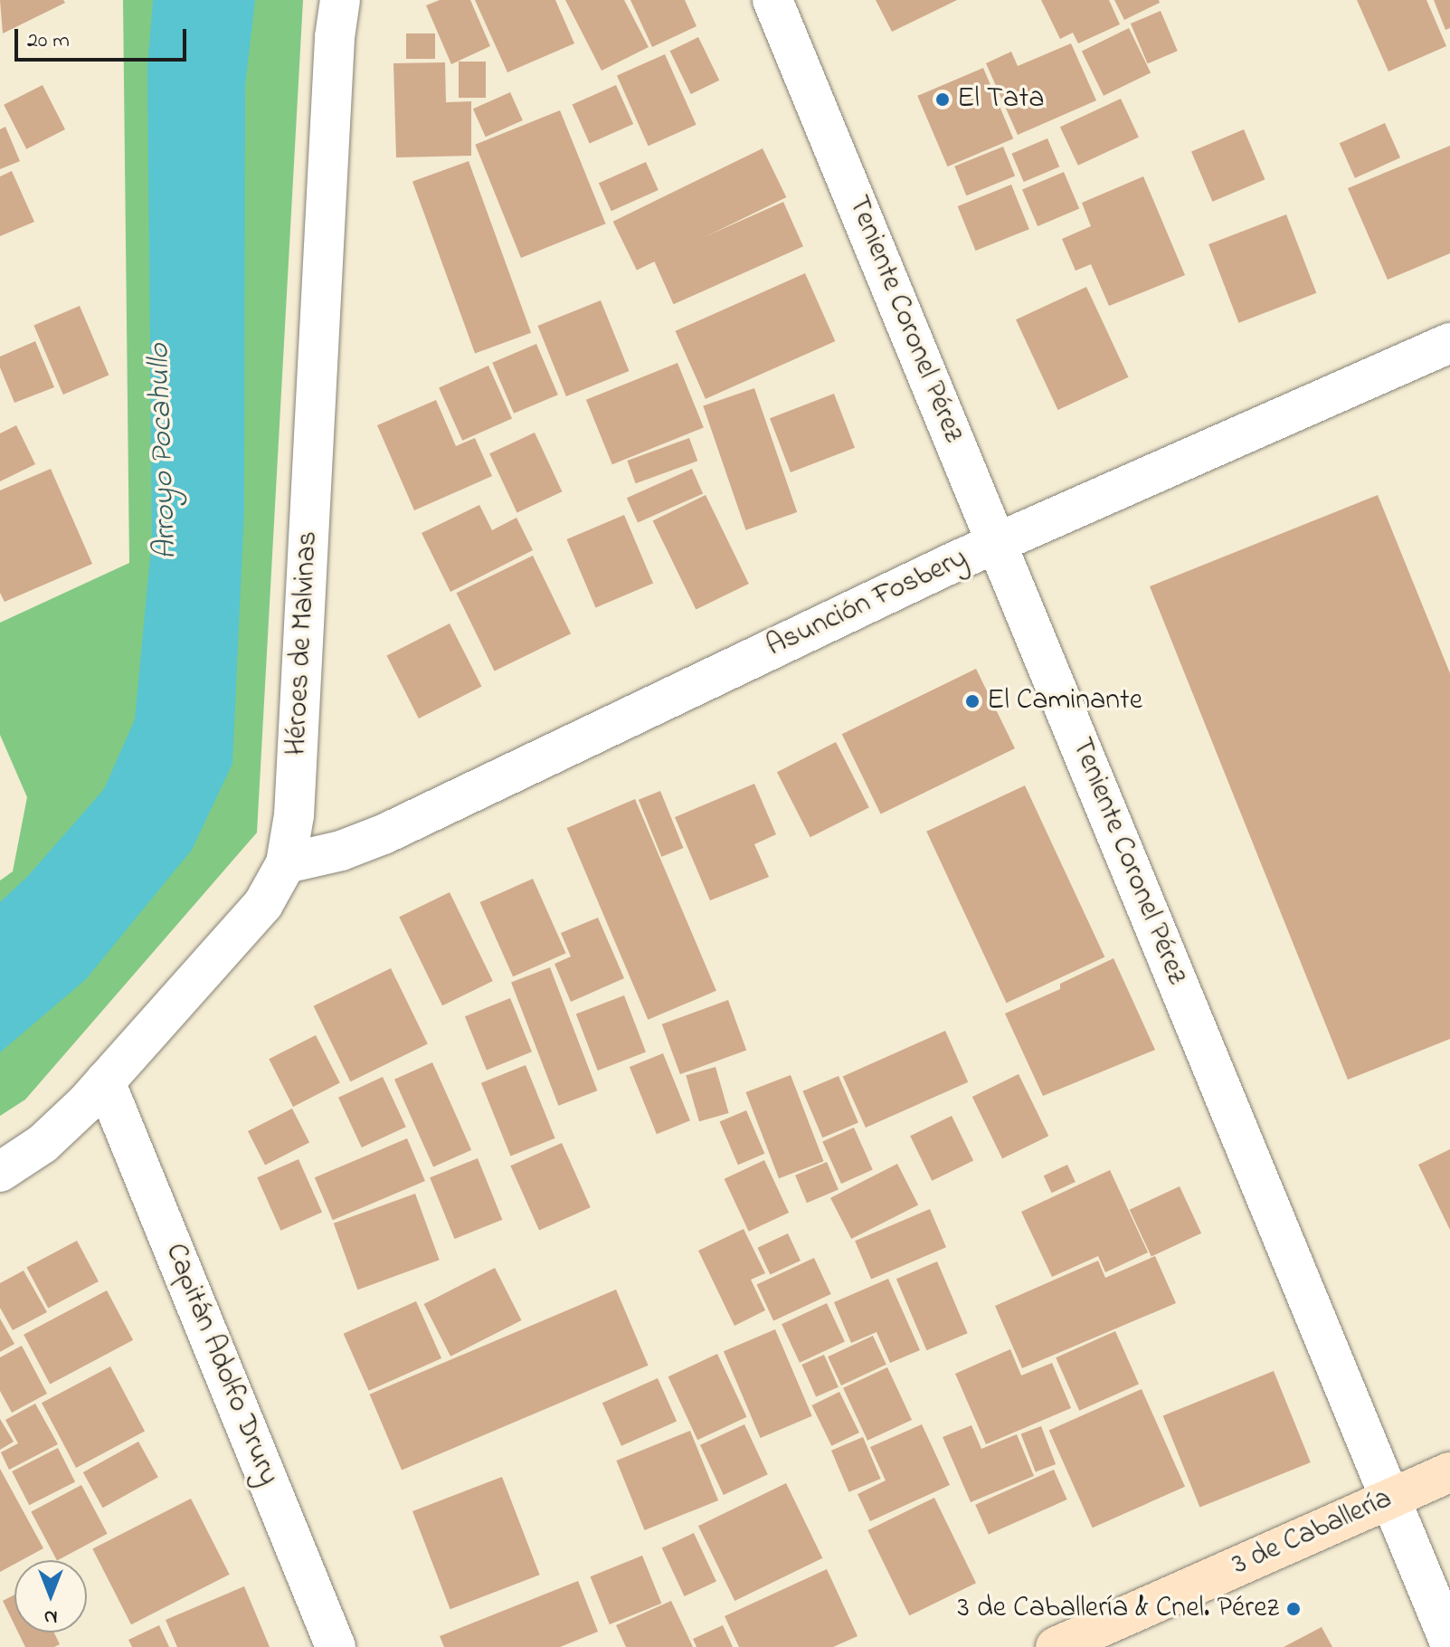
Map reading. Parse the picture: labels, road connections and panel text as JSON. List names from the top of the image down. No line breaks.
{"streets":{"main road":["3 de Caballería"],"street":["Teniente Coronel Pérez","Asunción Fosbery","Héroes de Malvinas","Capitán Adolfo Drury"]},"crossings":[["Teniente Coronel Pérez","Asunción Fosbery"],["Teniente Coronel Pérez","3 de Caballería"],["Asunción Fosbery","Héroes de Malvinas"],["Héroes de Malvinas","Capitán Adolfo Drury"]],"water":["Arroyo Pocahullo"],"places":["El Tata","El Caminante","3 de Caballería & Cnel. Pérez"],"scale_bar":"20 m","north":"bottom"}
